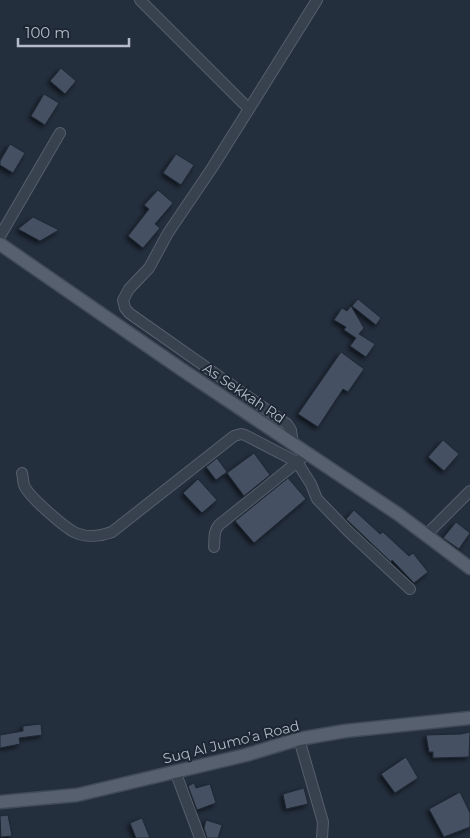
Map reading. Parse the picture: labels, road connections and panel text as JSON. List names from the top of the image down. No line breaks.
{"streets":{"main road":["As Sekkah Rd","Suq Al Jumo’a Road"]},"scale_bar":"100 m"}
